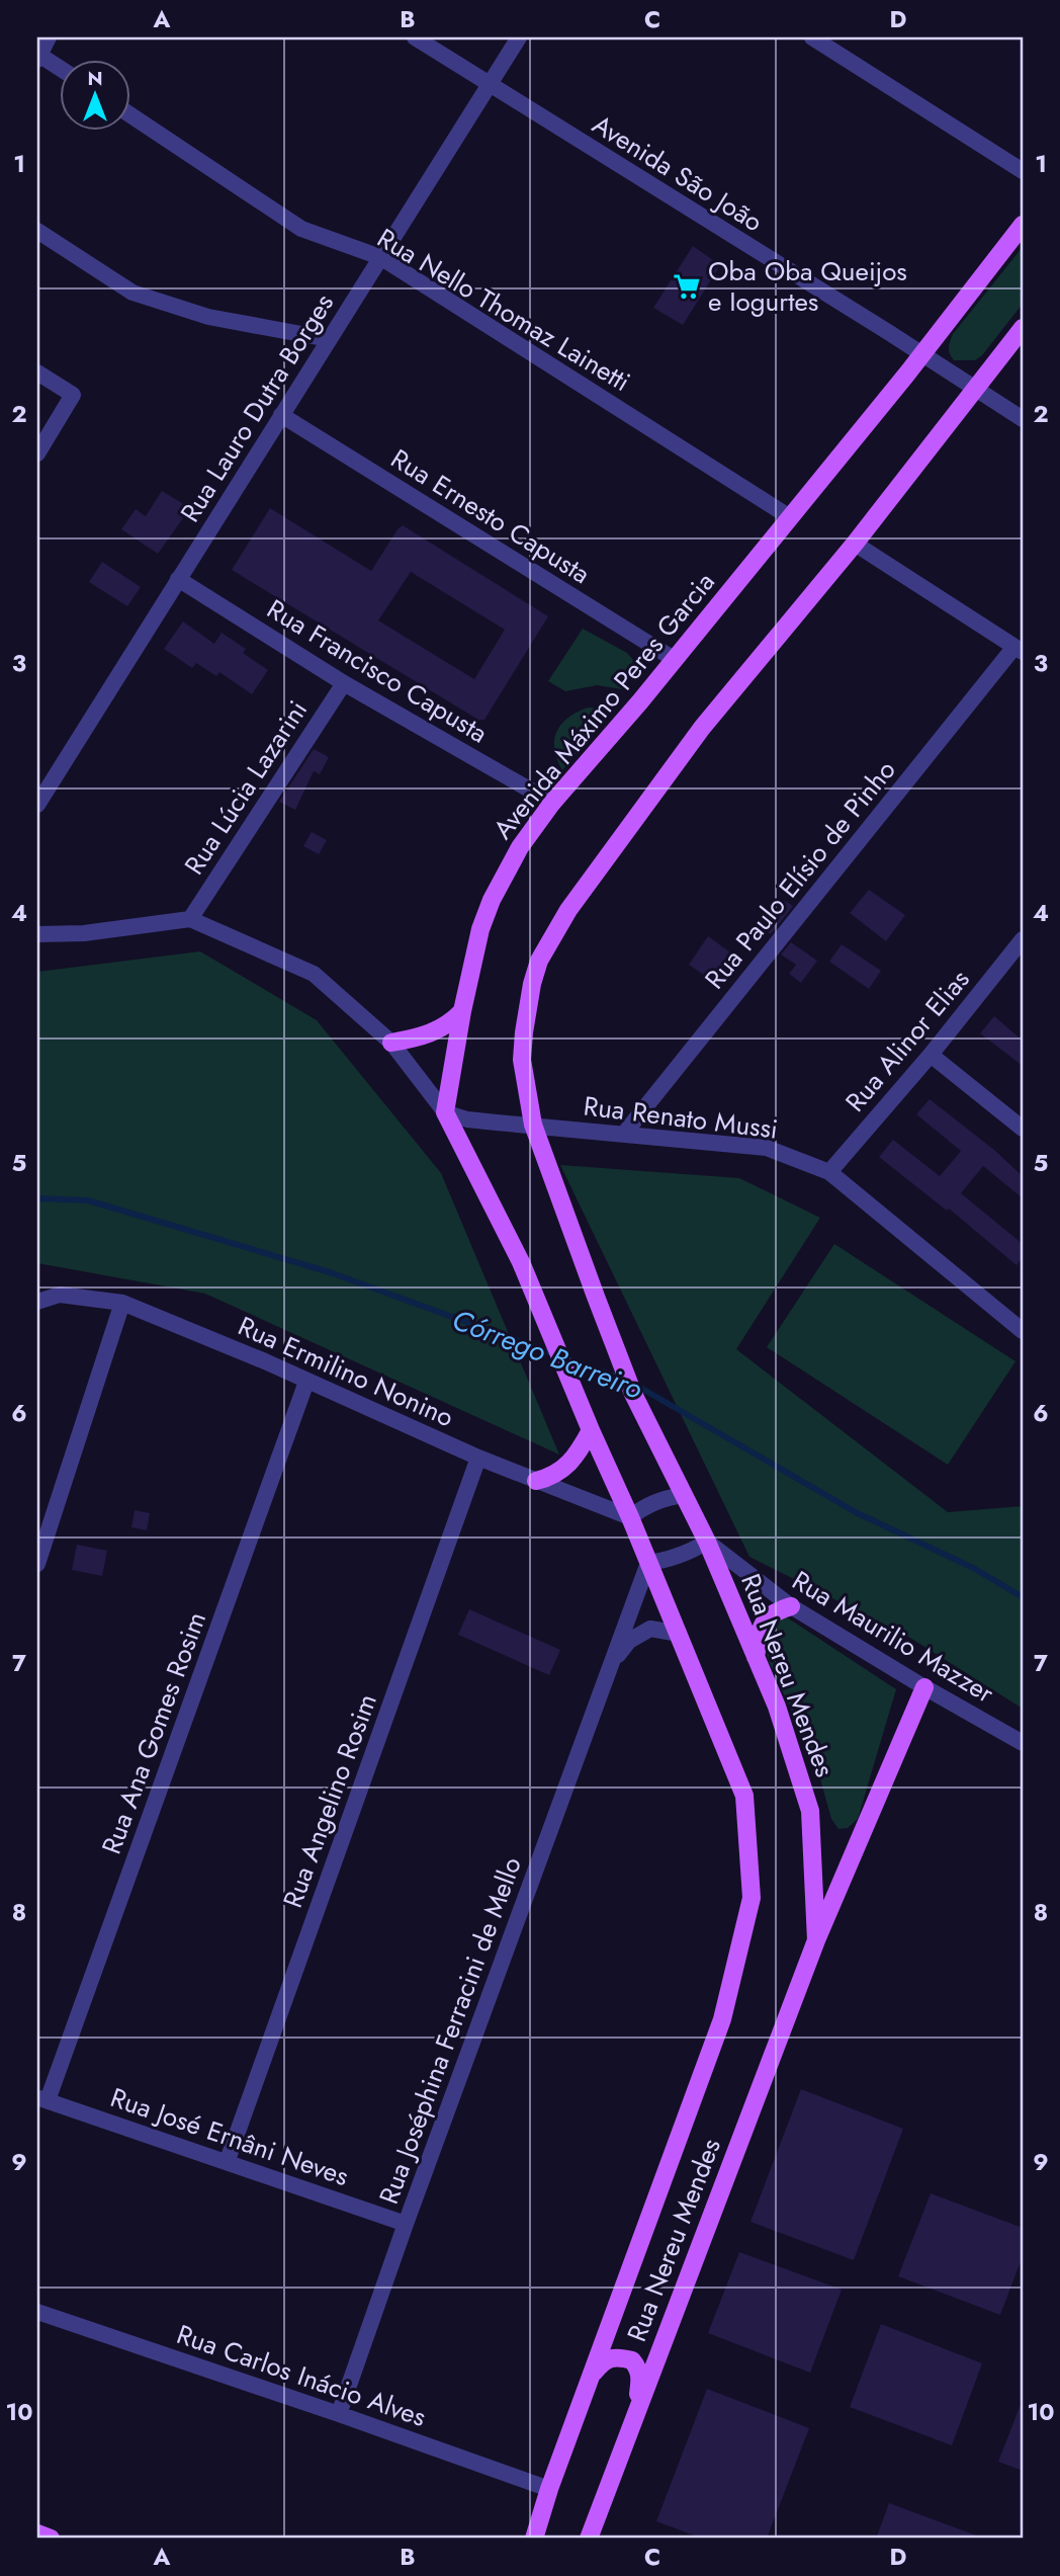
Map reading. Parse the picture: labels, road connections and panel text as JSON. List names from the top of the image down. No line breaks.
{"streets":{"main road":["Avenida Máximo Peres Garcia","Rua Nereu Mendes"],"street":["Avenida São João","Rua Nello Thomaz Lainetti","Rua Lauro Dutra Borges","Rua Ernesto Capusta","Rua Francisco Capusta","Rua Lúcia Lazarini","Rua Paulo Elísio de Pinho","Rua Alinor Elias","Rua Renato Mussi","Rua Ermilino Nonino","Rua Maurilio Mazzer","Rua Ana Gomes Rosim","Rua Angelino Rosim","Rua Joséphina Ferracini de Mello","Rua José Ernâni Neves","Rua Carlos Inácio Alves"]},"crossings":[["Avenida São João","Rua Lauro Dutra Borges"],["Avenida São João","Avenida Máximo Peres Garcia"],["Rua Nello Thomaz Lainetti","Rua Lauro Dutra Borges"],["Rua Nello Thomaz Lainetti","Avenida Máximo Peres Garcia"],["Rua Lauro Dutra Borges","Rua Ernesto Capusta"],["Rua Lauro Dutra Borges","Rua Francisco Capusta"],["Rua Ernesto Capusta","Avenida Máximo Peres Garcia"],["Rua Francisco Capusta","Avenida Máximo Peres Garcia"],["Rua Francisco Capusta","Rua Lúcia Lazarini"],["Avenida Máximo Peres Garcia","Rua Renato Mussi"],["Rua Paulo Elísio de Pinho","Rua Renato Mussi"],["Rua Alinor Elias","Rua Renato Mussi"],["Rua Renato Mussi","Rua Nereu Mendes"],["Rua Ermilino Nonino","Rua Ana Gomes Rosim"],["Rua Ermilino Nonino","Rua Angelino Rosim"],["Rua Maurilio Mazzer","Rua Nereu Mendes"],["Rua Nereu Mendes","Rua Joséphina Ferracini de Mello"],["Rua Nereu Mendes","Rua Carlos Inácio Alves"],["Rua Ana Gomes Rosim","Rua José Ernâni Neves"],["Rua Angelino Rosim","Rua José Ernâni Neves"],["Rua Joséphina Ferracini de Mello","Rua José Ernâni Neves"],["Rua Joséphina Ferracini de Mello","Rua Carlos Inácio Alves"]],"water":["Córrego Barreiro"],"places":{"supermarket":["Oba Oba Queijos e Iogurtes"]},"north":"top","grid":{"columns":["A","B","C","D"],"rows":["1","2","3","4","5","6","7","8","9","10"]}}
